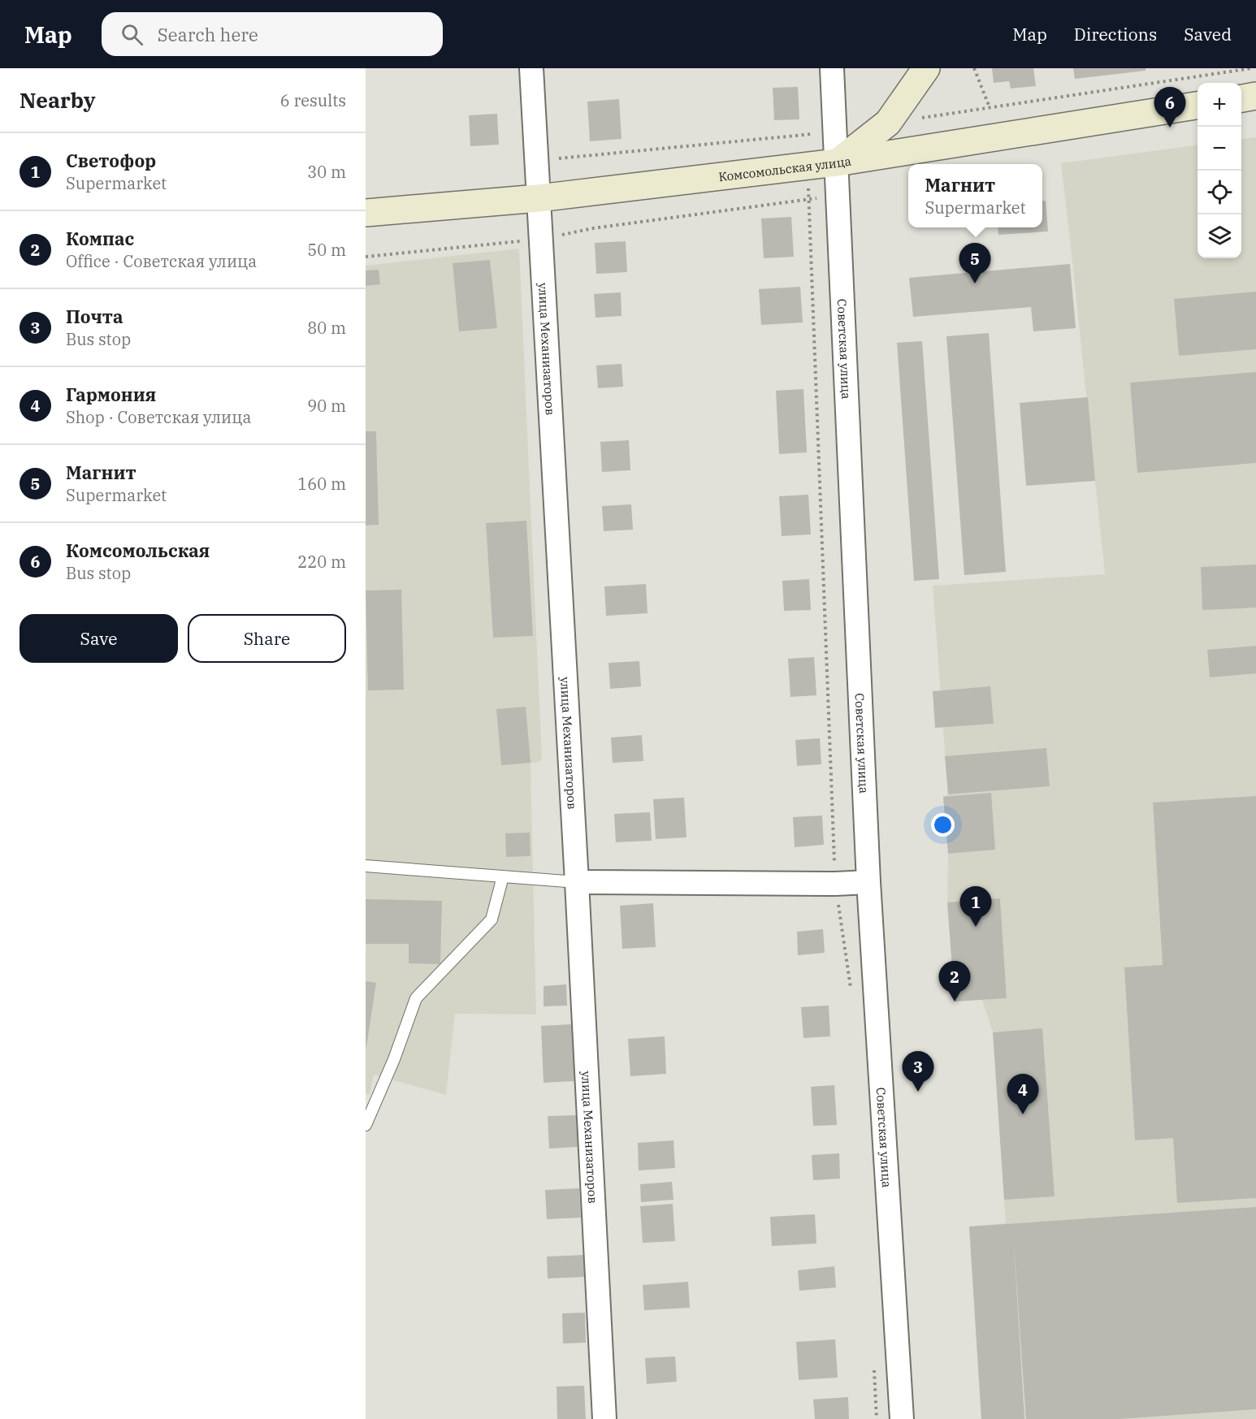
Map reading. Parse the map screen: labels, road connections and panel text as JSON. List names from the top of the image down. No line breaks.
{"streets":{"street":["Комсомольская улица","улица Механизаторов","Советская улица"]},"crossings":[["Комсомольская улица","улица Механизаторов"],["Комсомольская улица","Советская улица"]],"page":{"header":"Map","search":"Search here","nav":["Map","Directions","Saved"],"heading":["Nearby","6 results"],"map_buttons":["+","−"],"pins":["6","5","1","2","3","4"],"list":[{"mark":"1","name":"Светофор","note":"Supermarket","value":"30 m"},{"mark":"2","name":"Компас","note":"Office · Советская улица","value":"50 m"},{"mark":"3","name":"Почта","note":"Bus stop","value":"80 m"},{"mark":"4","name":"Гармония","note":"Shop · Советская улица","value":"90 m"},{"mark":"5","name":"Магнит","note":"Supermarket","value":"160 m"},{"mark":"6","name":"Комсомольская","note":"Bus stop","value":"220 m"}],"popup":["Магнит","Supermarket"],"buttons":["Save","Share"]}}
